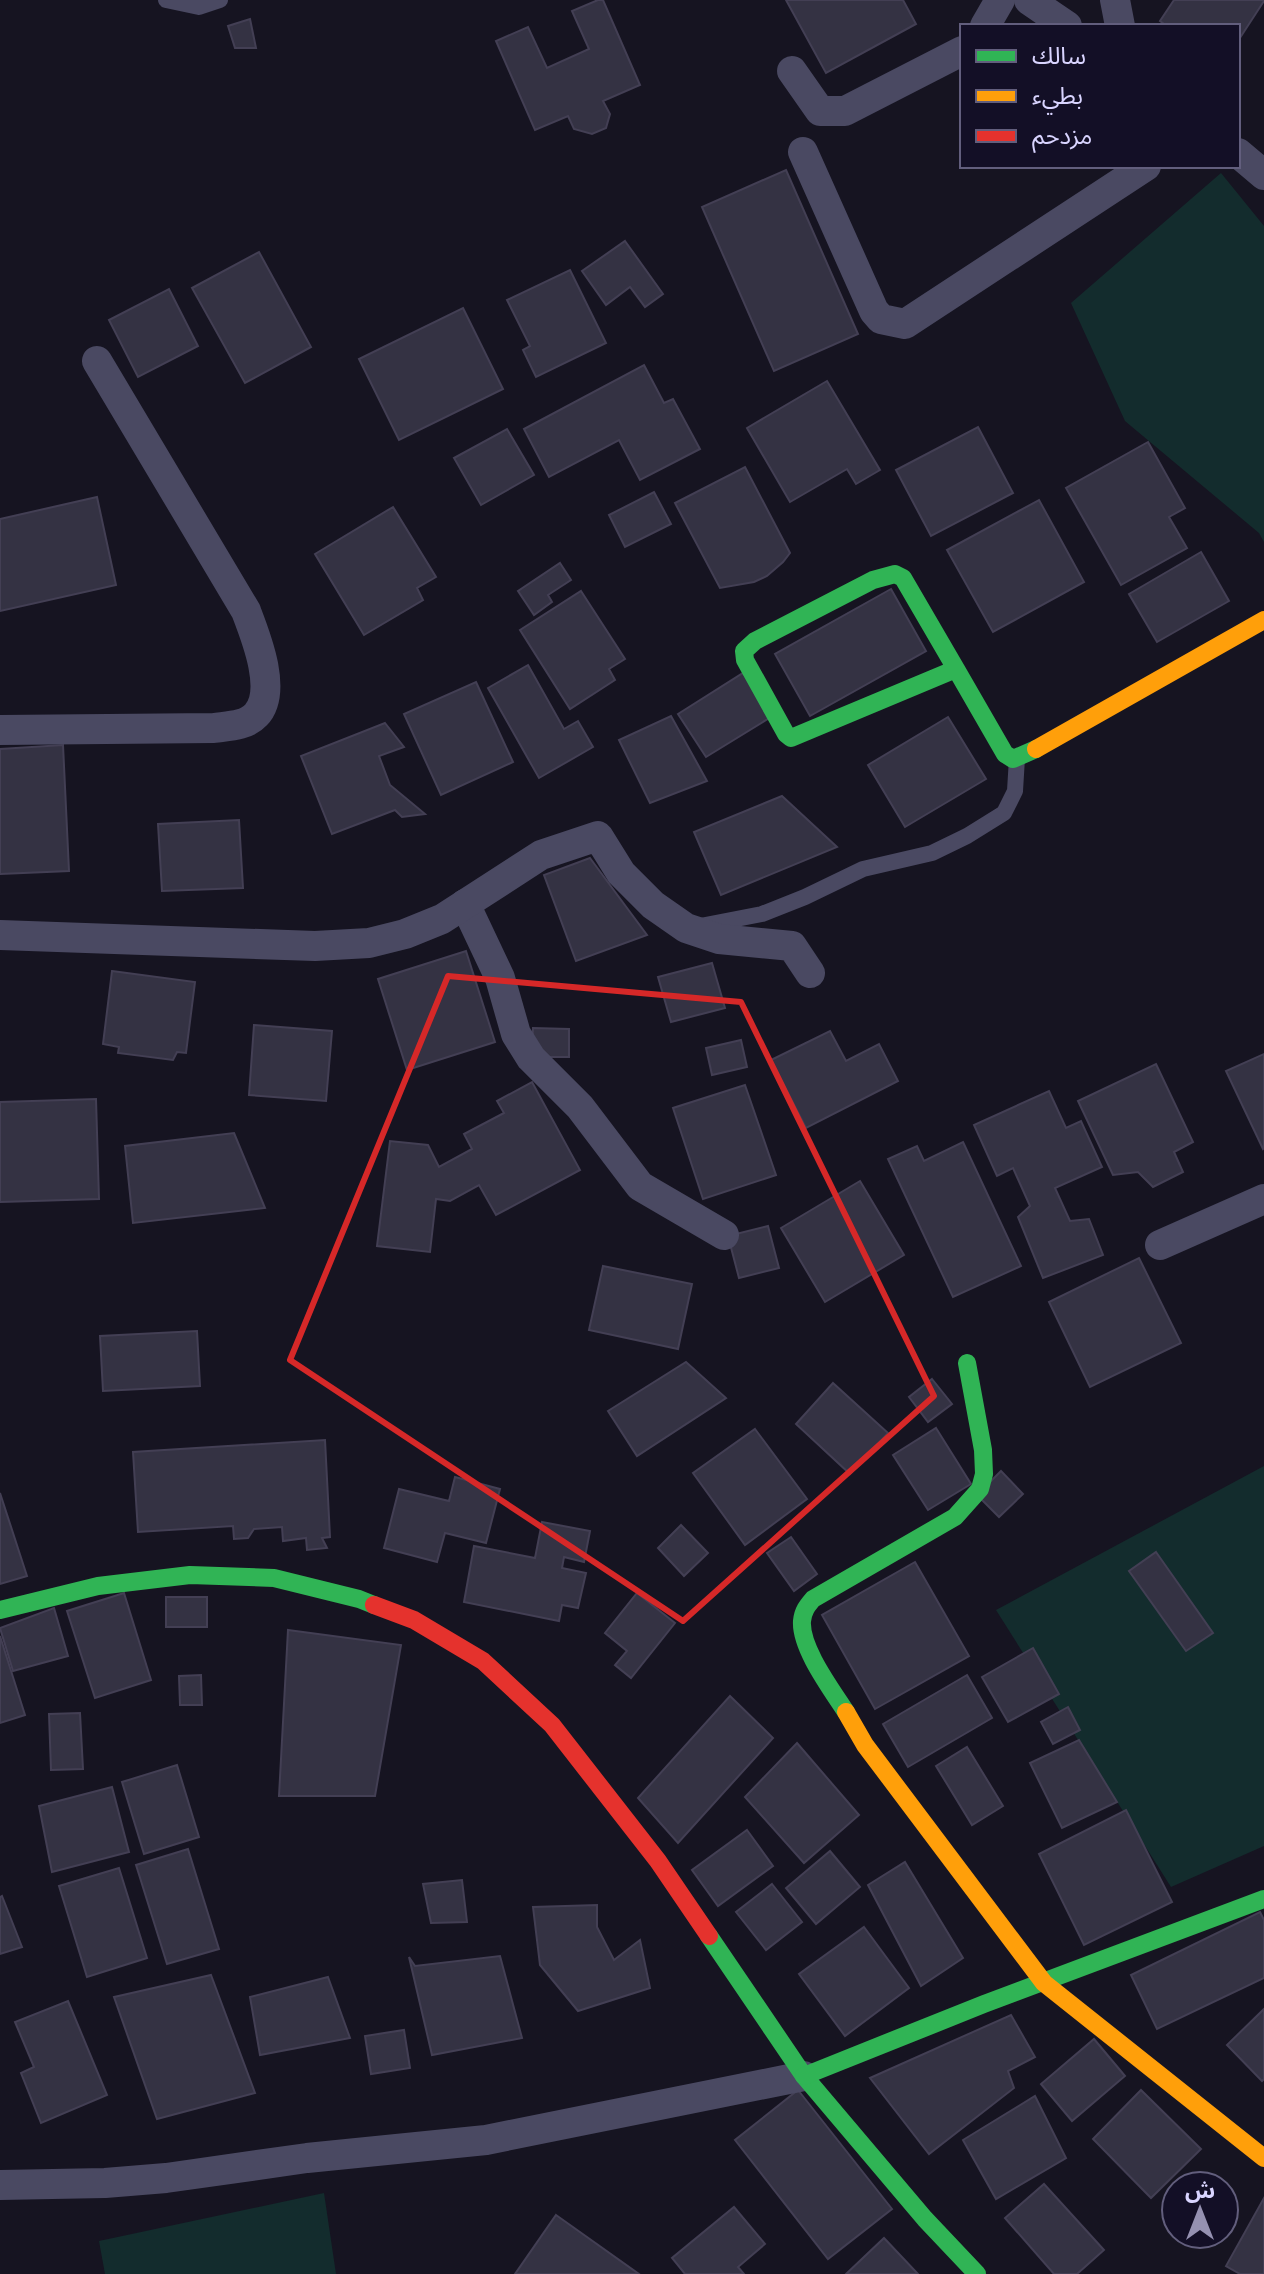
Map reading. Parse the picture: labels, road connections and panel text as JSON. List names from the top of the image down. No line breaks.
{"legend":["سالك","بطيء","مزدحم"],"north":"top"}
